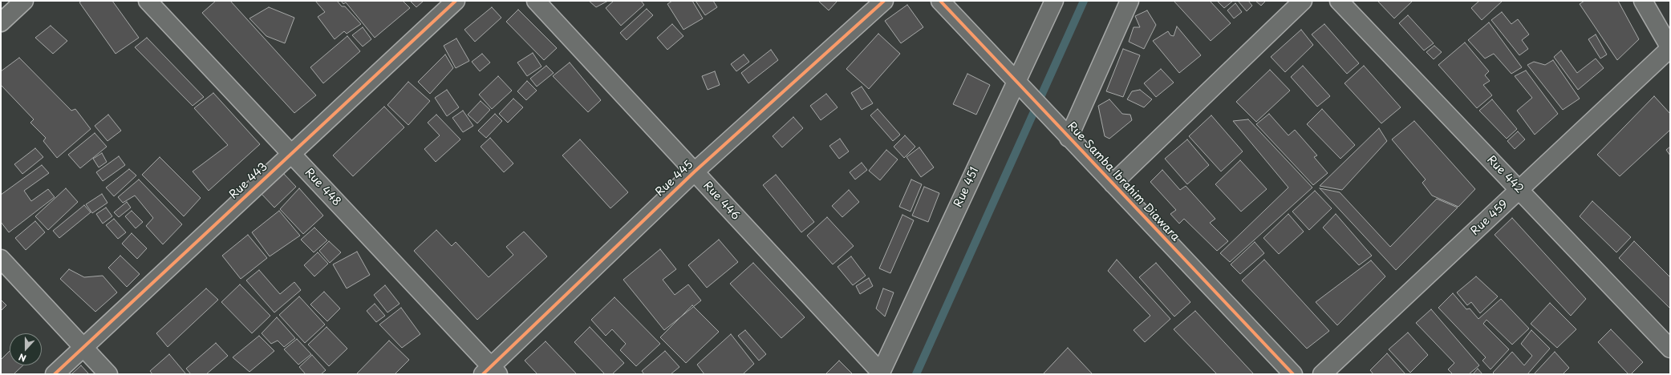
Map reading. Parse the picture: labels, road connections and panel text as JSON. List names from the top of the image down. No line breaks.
{"streets":{"street":["Rue 442","Rue 445","Rue 443","Rue Samba Ibrahim Diawara","Rue 448","Rue 451","Rue 446","Rue 459"]},"crossings":[["Rue 442","Rue 459"],["Rue 445","Rue 448"],["Rue 445","Rue 446"],["Rue 443","Rue 448"],["Rue Samba Ibrahim Diawara","Rue 451"],["Rue 451","Rue 446"]],"north":"bottom"}
